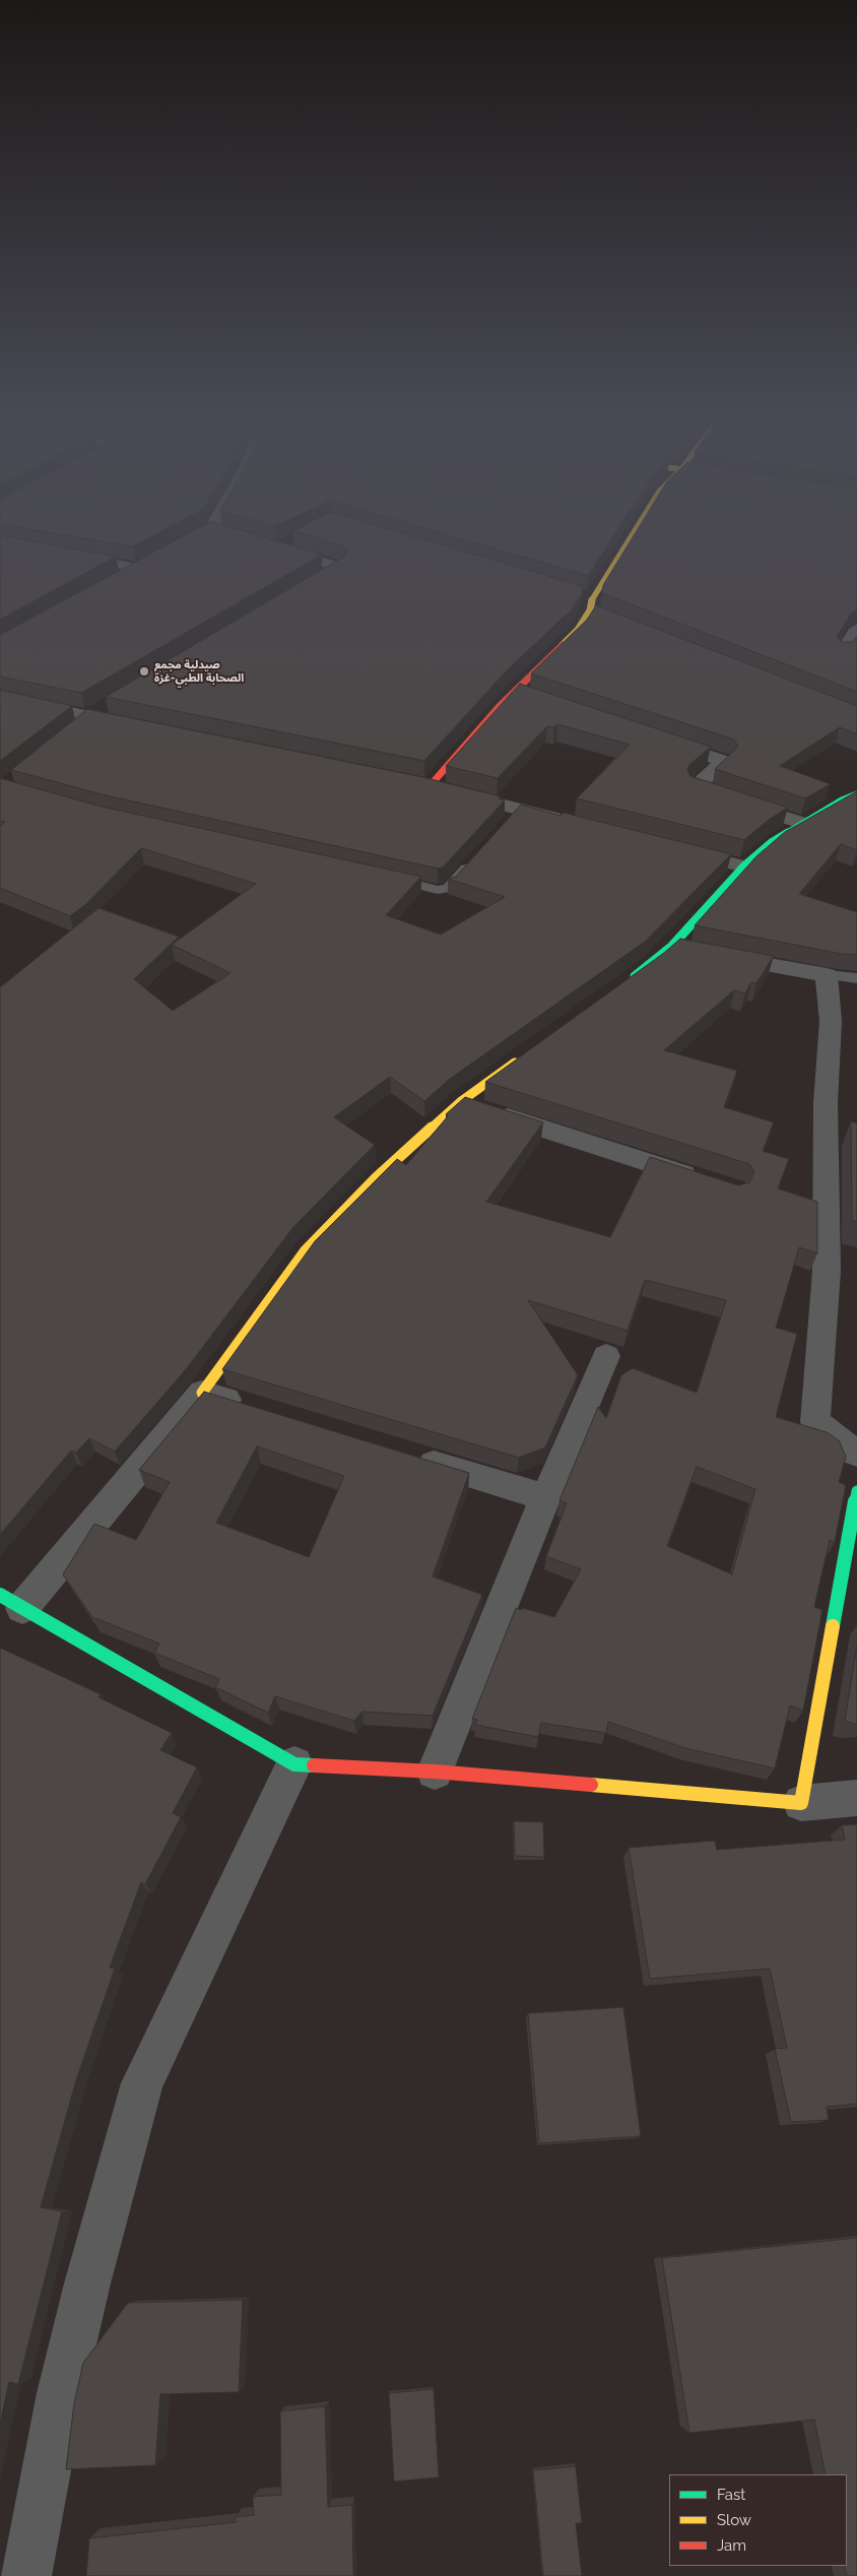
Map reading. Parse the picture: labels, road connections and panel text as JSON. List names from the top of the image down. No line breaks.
{"places":["صيدلية مجمع الصحابة الطبي-غزة"],"legend":["Fast","Slow","Jam"]}
